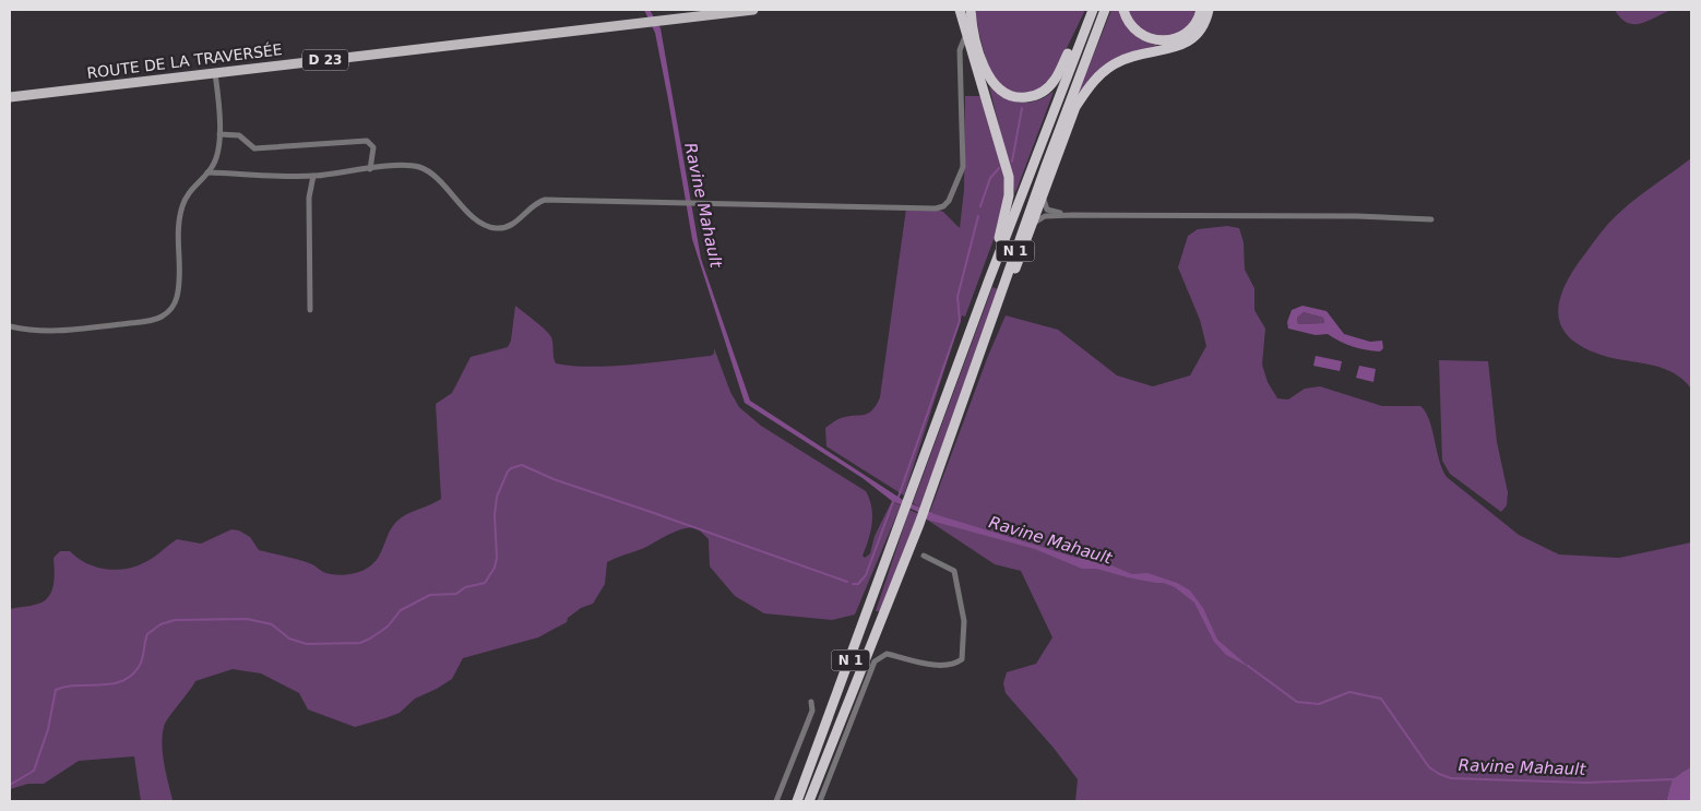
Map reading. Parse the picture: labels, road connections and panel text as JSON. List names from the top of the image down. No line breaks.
{"streets":{"highway":["N 1"],"main road":["D 23","ROUTE DE LA TRAVERSÉE"]},"water":["Ravine Mahault"]}
